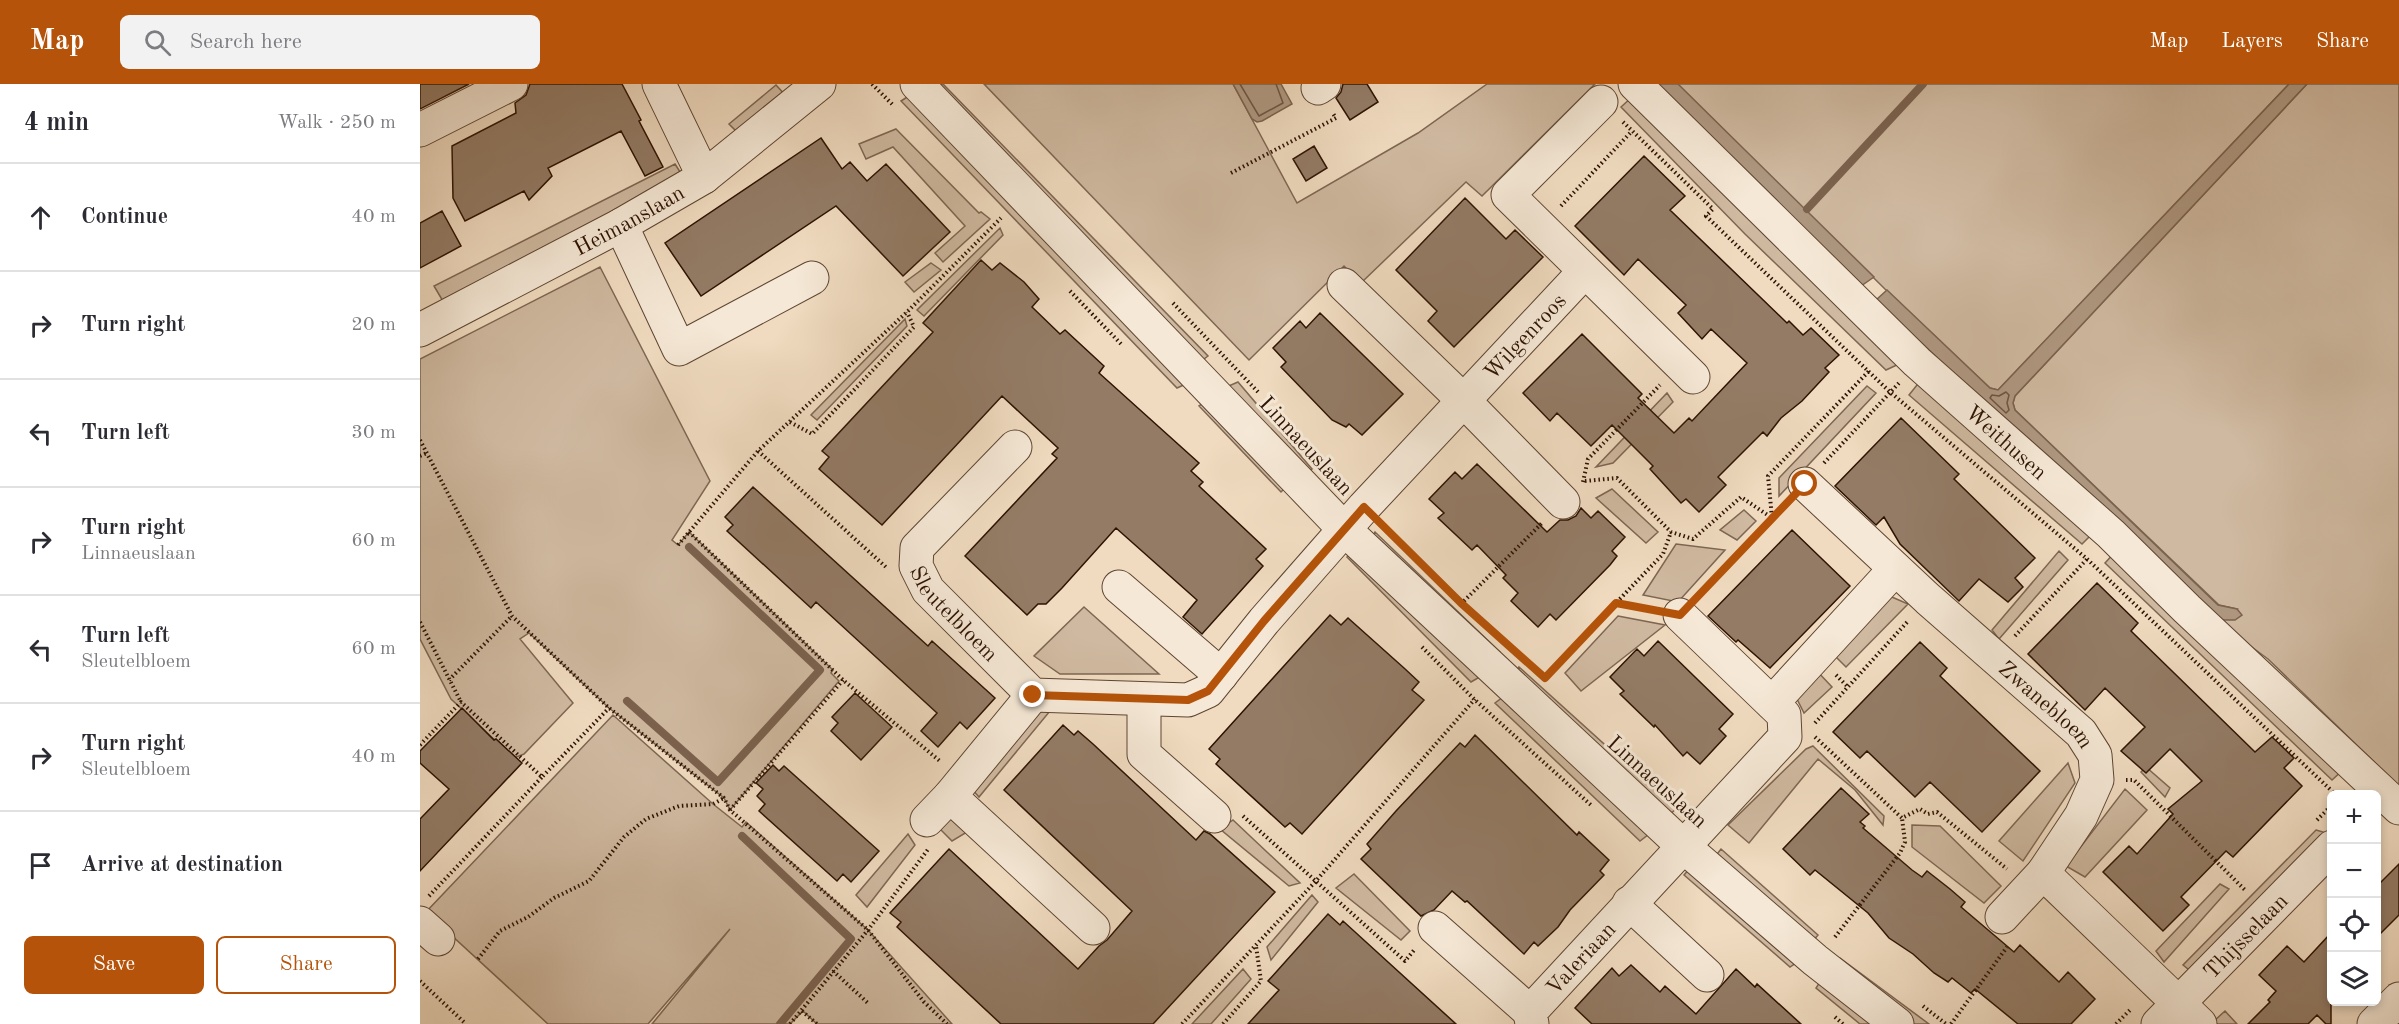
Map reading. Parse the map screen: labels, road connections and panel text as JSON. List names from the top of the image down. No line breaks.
{"streets":{"street":["Heimanslaan","Wilgenroos","Weithusen","Linnaeuslaan","Sleutelbloem","Zwanebloem","Thijsselaan","Valeriaan"]},"crossings":[["Wilgenroos","Linnaeuslaan"],["Linnaeuslaan","Valeriaan"]],"page":{"header":"Map","search":"Search here","nav":["Map","Layers","Share"],"heading":["4 min","Walk · 250 m"],"list":[["Continue","40 m"],["Turn right","20 m"],["Turn left","30 m"],["Turn right","Linnaeuslaan","60 m"],["Turn left","Sleutelbloem","60 m"],["Turn right","Sleutelbloem","40 m"],"Arrive at destination"],"map_buttons":["+","−"],"buttons":["Save","Share"]}}
